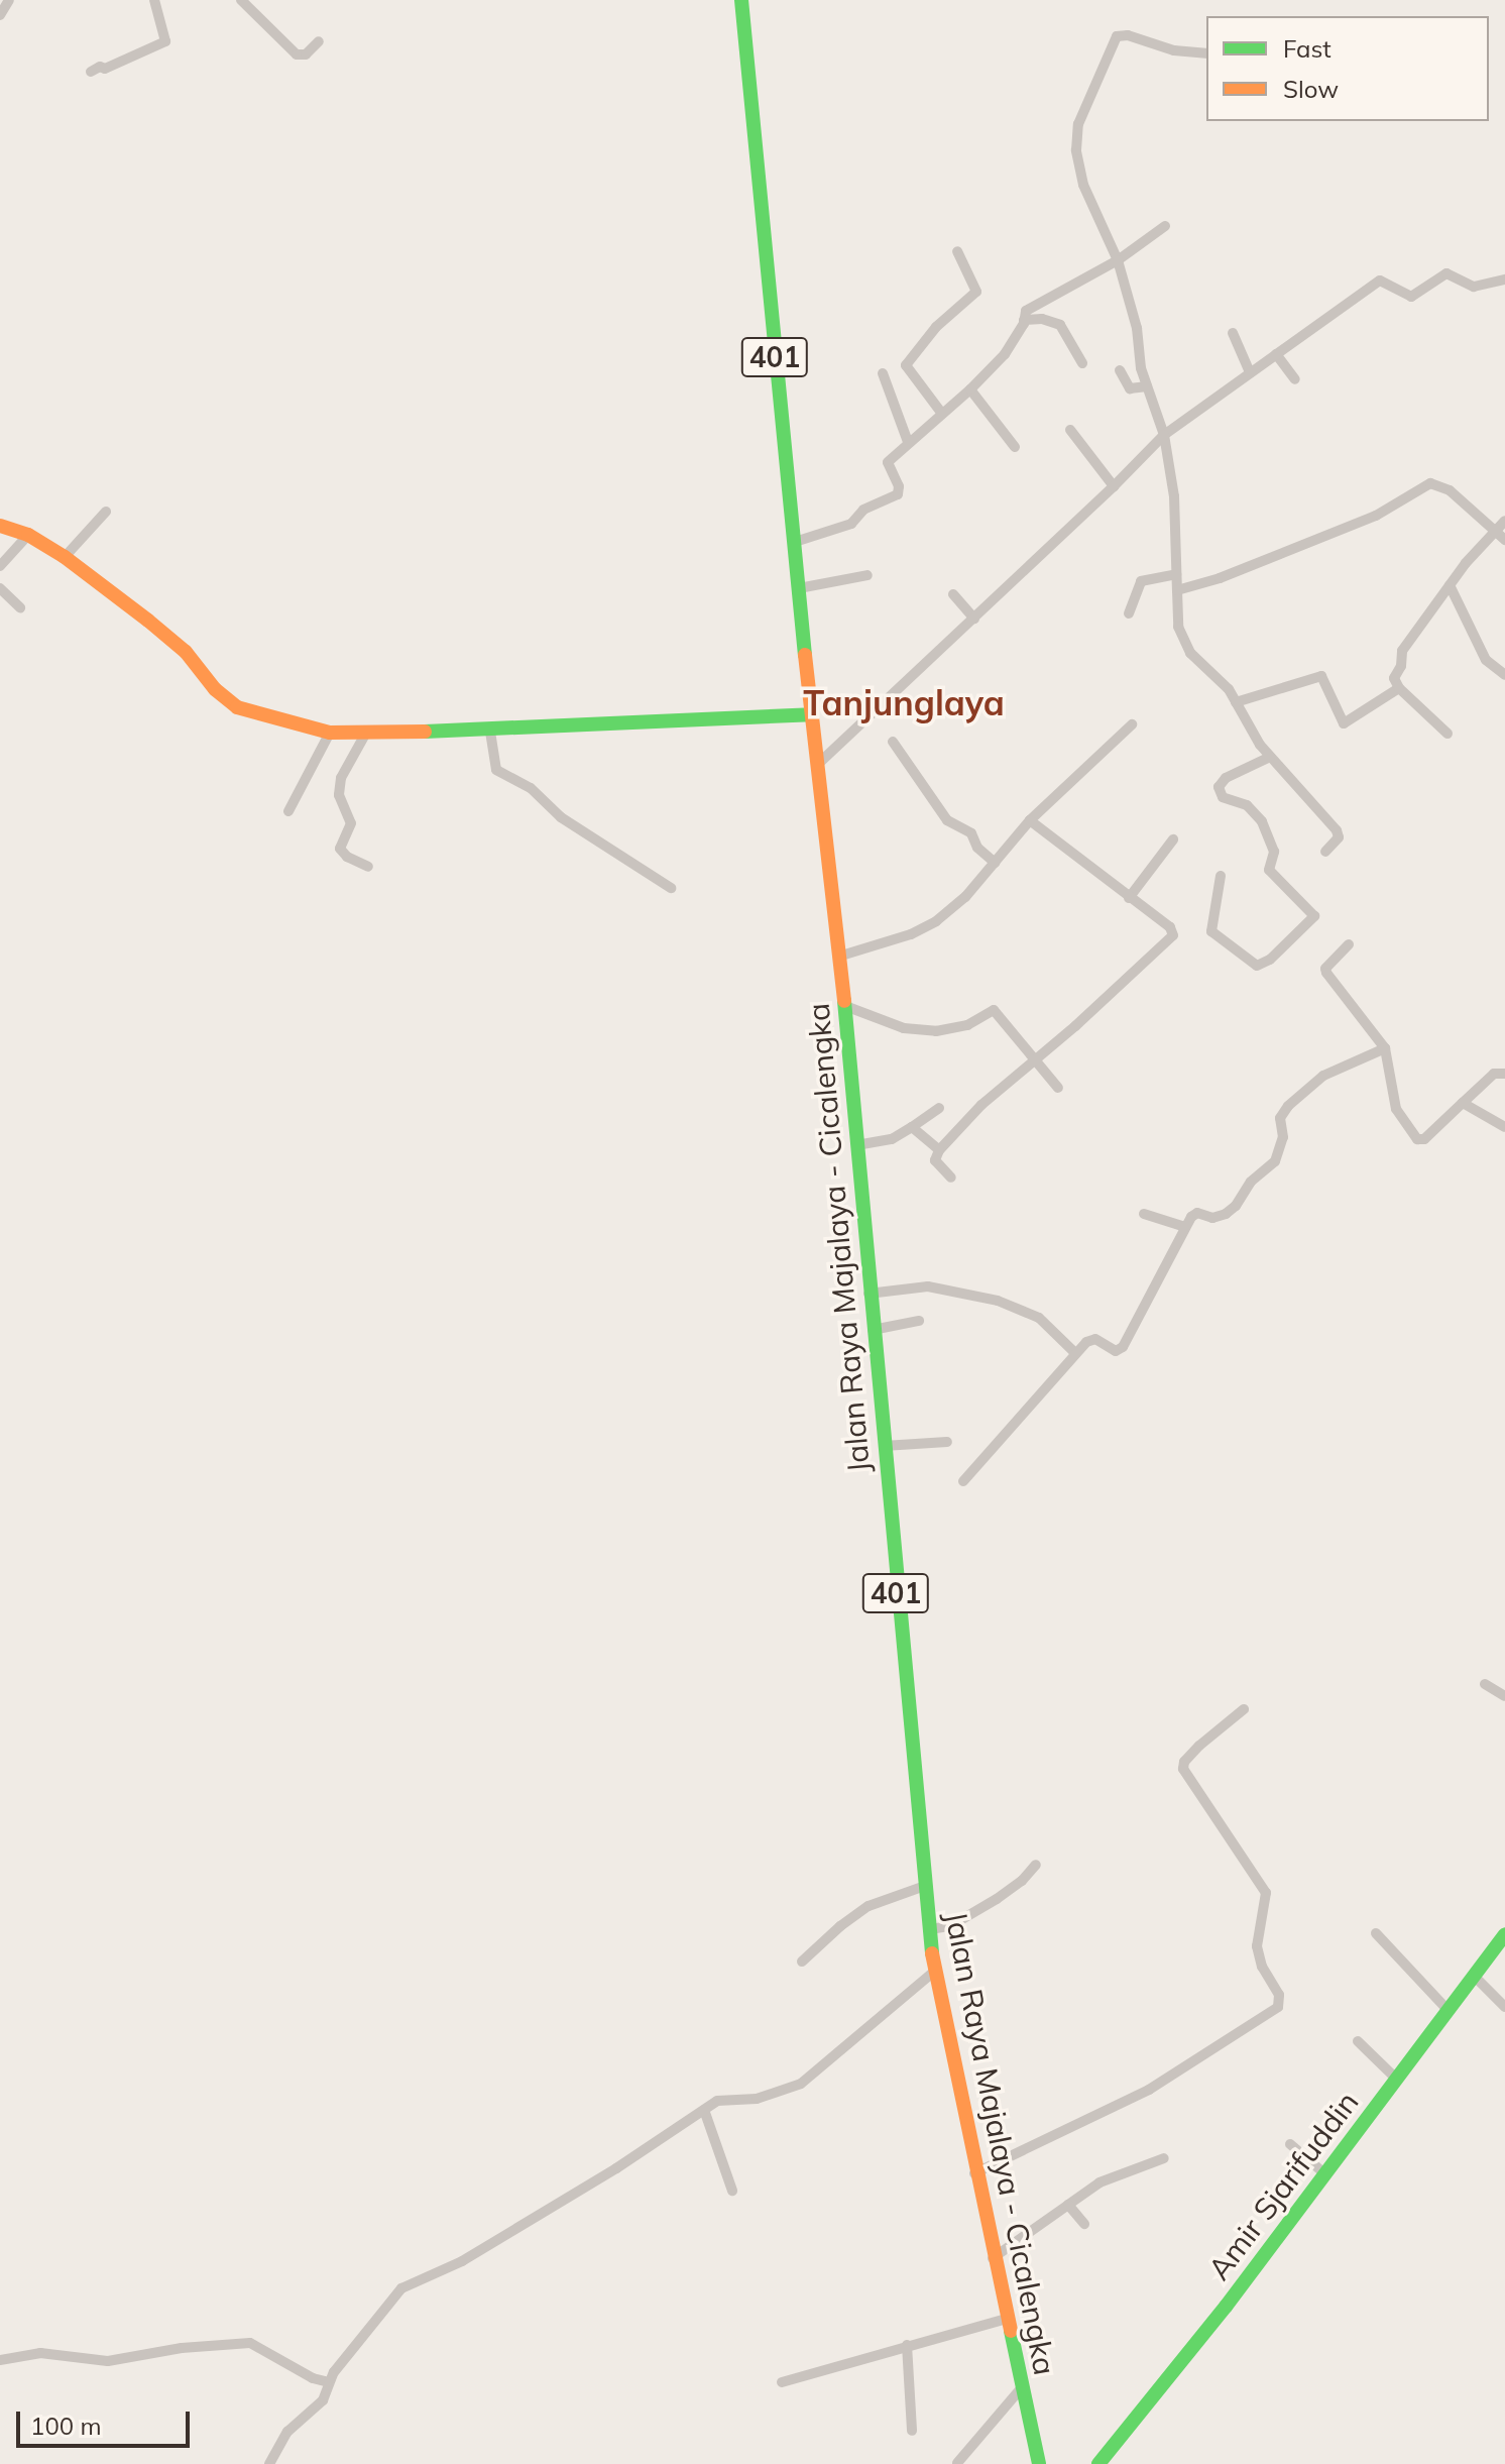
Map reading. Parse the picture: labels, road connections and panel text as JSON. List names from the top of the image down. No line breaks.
{"streets":{"main road":["401","Jalan Raya Majalaya - Cicalengka","Amir Sjarifuddin"]},"districts":["Tanjunglaya"],"legend":["Fast","Slow"],"scale_bar":"100 m"}
